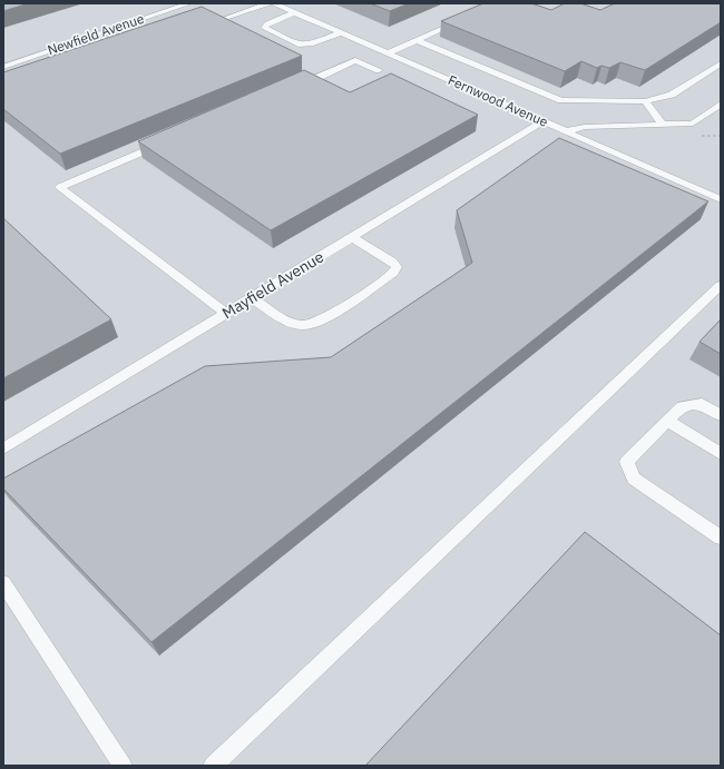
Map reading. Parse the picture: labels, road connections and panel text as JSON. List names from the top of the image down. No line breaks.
{"streets":{"lane":["Newfield Avenue","Fernwood Avenue","Mayfield Avenue"]},"crossings":[["Fernwood Avenue","Mayfield Avenue"]]}
